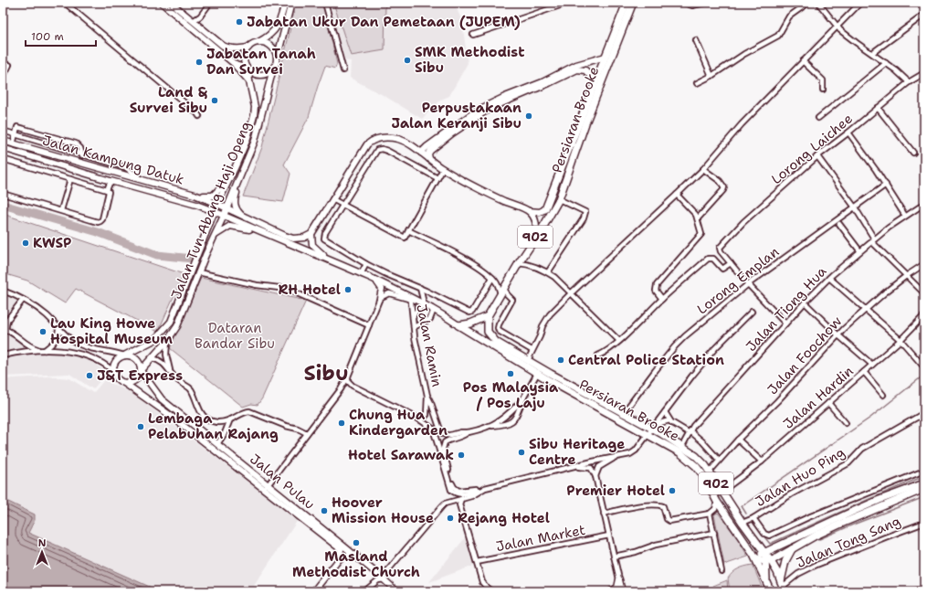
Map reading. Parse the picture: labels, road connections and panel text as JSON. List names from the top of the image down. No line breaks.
{"streets":{"main road":["Persiaran Brooke","902"],"street":["Lorong Laichee","Jalan Kampung Datuk","Jalan Tun Abang Haji Openg","Lorong Emplan","Jalan Tiong Hua","Jalan Ramin","Jalan Foochow","Jalan Hardin","Jalan Huo Ping","Jalan Pulau","Jalan Market","Jalan Tong Sang"]},"crossings":[["Persiaran Brooke","Lorong Emplan"],["Persiaran Brooke","Jalan Tiong Hua"],["Persiaran Brooke","Jalan Foochow"],["Persiaran Brooke","Jalan Hardin"],["Persiaran Brooke","Jalan Huo Ping"],["Persiaran Brooke","Jalan Tong Sang"],["Jalan Kampung Datuk","Jalan Tun Abang Haji Openg"],["Jalan Tun Abang Haji Openg","Jalan Pulau"]],"districts":["Sibu"],"parks":["Dataran Bandar Sibu"],"places":["Jabatan Ukur Dan Pemetaan (JUPEM)","SMK Methodist Sibu","Jabatan Tanah Dan Survei","Land & Survei Sibu","Perpustakaan Jalan Keranji Sibu","KWSP","RH Hotel","Lau King Howe Hospital Museum","Central Police Station","Pos Malaysia / Pos Laju","J&T Express","Chung Hua Kindergarden","Lembaga Pelabuhan Rajang","Sibu Heritage Centre","Hotel Sarawak","Premier Hotel","Hoover Mission House","Rejang Hotel","Masland Methodist Church"],"scale_bar":"100 m","north":"top"}
